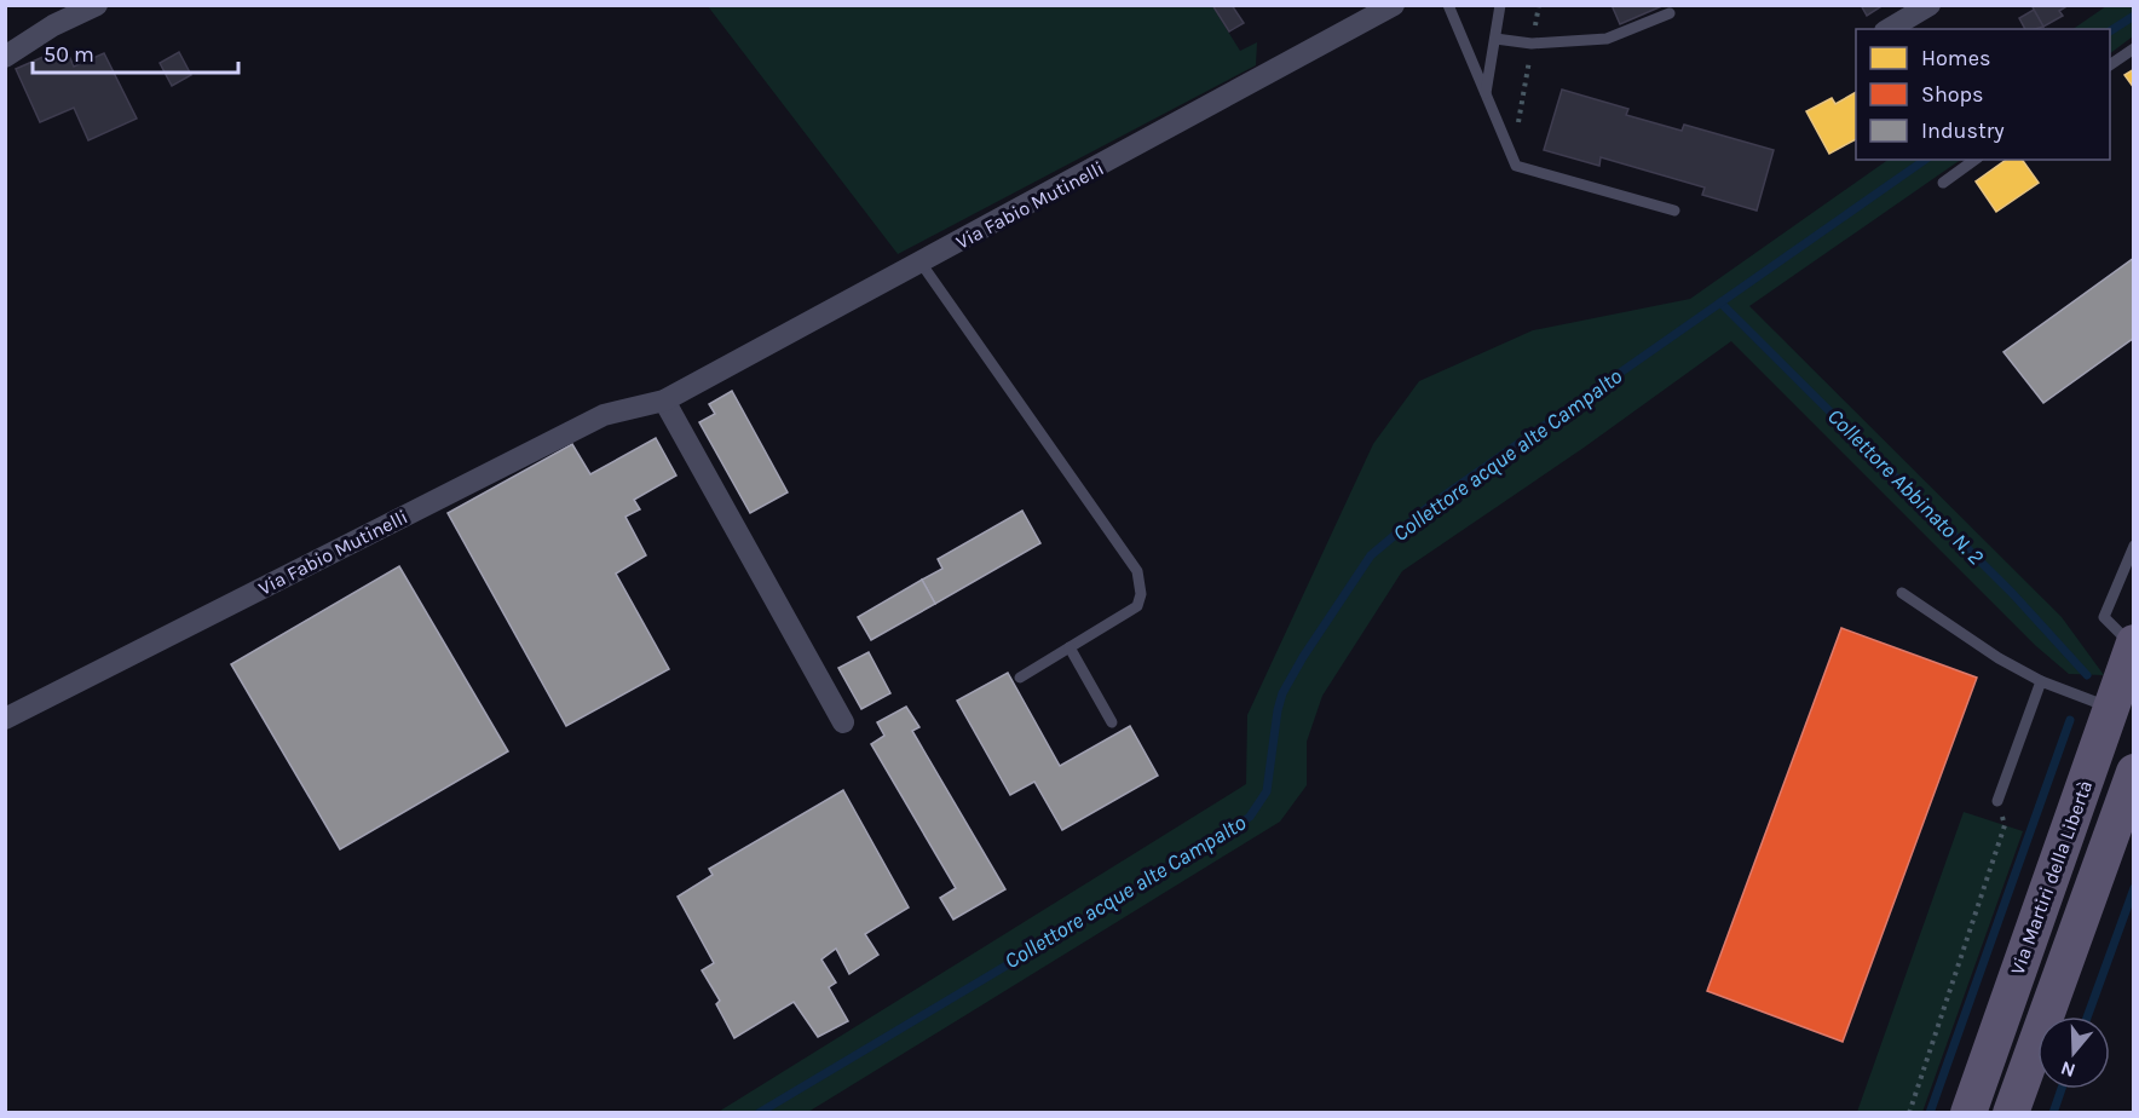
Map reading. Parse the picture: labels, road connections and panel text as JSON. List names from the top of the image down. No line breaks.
{"streets":{"main road":["Via Martiri della Libertà"],"street":["Via Fabio Mutinelli"]},"water":["Collettore acque alte Campalto","Collettore Abbinato N. 2"],"legend":["Homes","Shops","Industry"],"scale_bar":"50 m","north":"bottom"}
